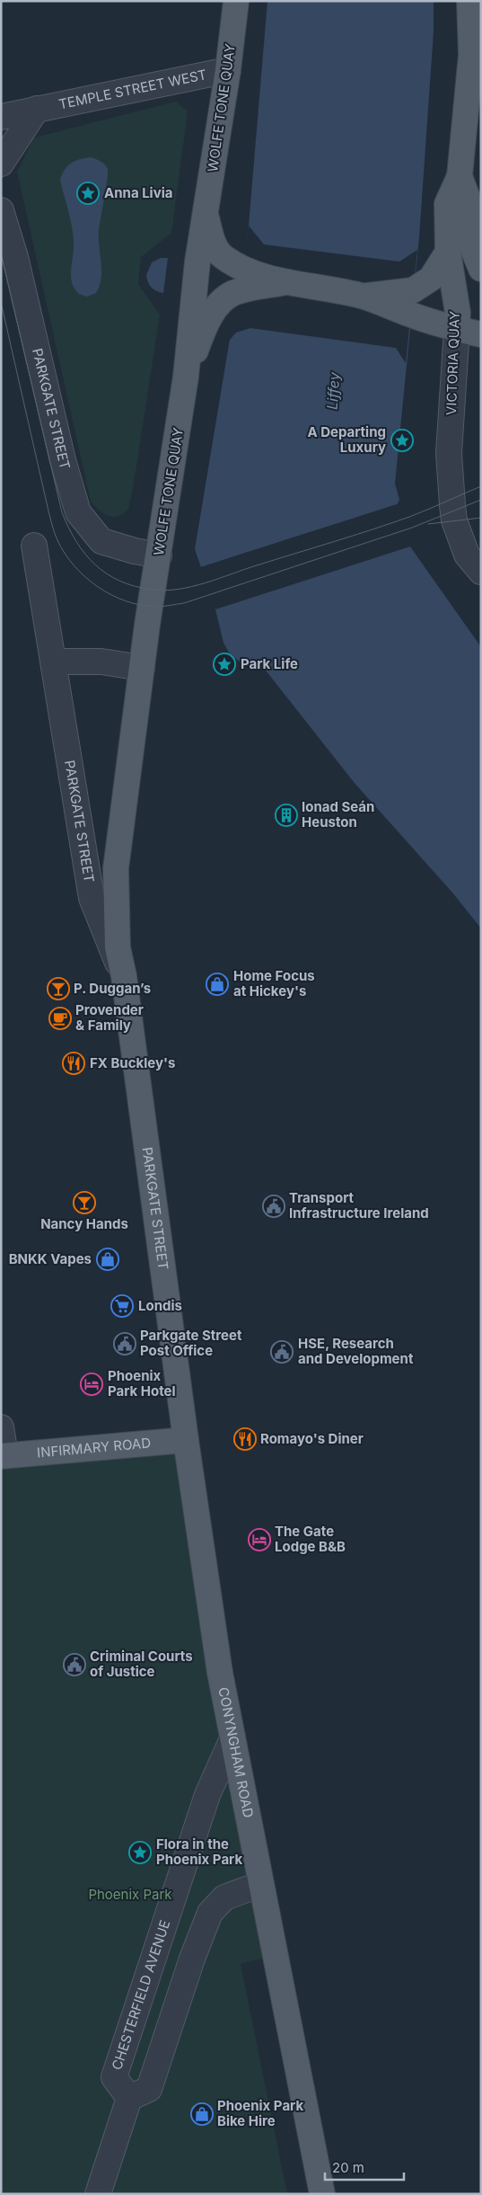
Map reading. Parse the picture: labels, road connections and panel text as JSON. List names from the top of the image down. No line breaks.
{"streets":{"main road":["WOLFE TONE QUAY","VICTORIA QUAY","PARKGATE STREET","INFIRMARY ROAD","CONYNGHAM ROAD"],"street":["TEMPLE STREET WEST","CHESTERFIELD AVENUE"]},"crossings":[["TEMPLE STREET WEST","WOLFE TONE QUAY"],["WOLFE TONE QUAY","PARKGATE STREET"],["PARKGATE STREET","INFIRMARY ROAD"],["PARKGATE STREET","CONYNGHAM ROAD"],["INFIRMARY ROAD","CONYNGHAM ROAD"],["CONYNGHAM ROAD","CHESTERFIELD AVENUE"]],"water":["Liffey"],"parks":["Phoenix Park"],"places":{"place":["Anna Livia","A Departing Luxury","Park Life","Flora in the Phoenix Park"],"building":["Ionad Seán Heuston"],"shop":["Home Focus at Hickey's","BNKK Vapes","Phoenix Park Bike Hire"],"bar":["P. Duggan’s","Nancy Hands"],"cafe":["Provender & Family"],"restaurant":["FX Buckley's","Romayo's Diner"],"public building":["Transport Infrastructure Ireland","Parkgate Street Post Office","HSE, Research and Development","Criminal Courts of Justice"],"supermarket":["Londis"],"hotel":["Phoenix Park Hotel","The Gate Lodge B&B"]},"scale_bar":"20 m"}
